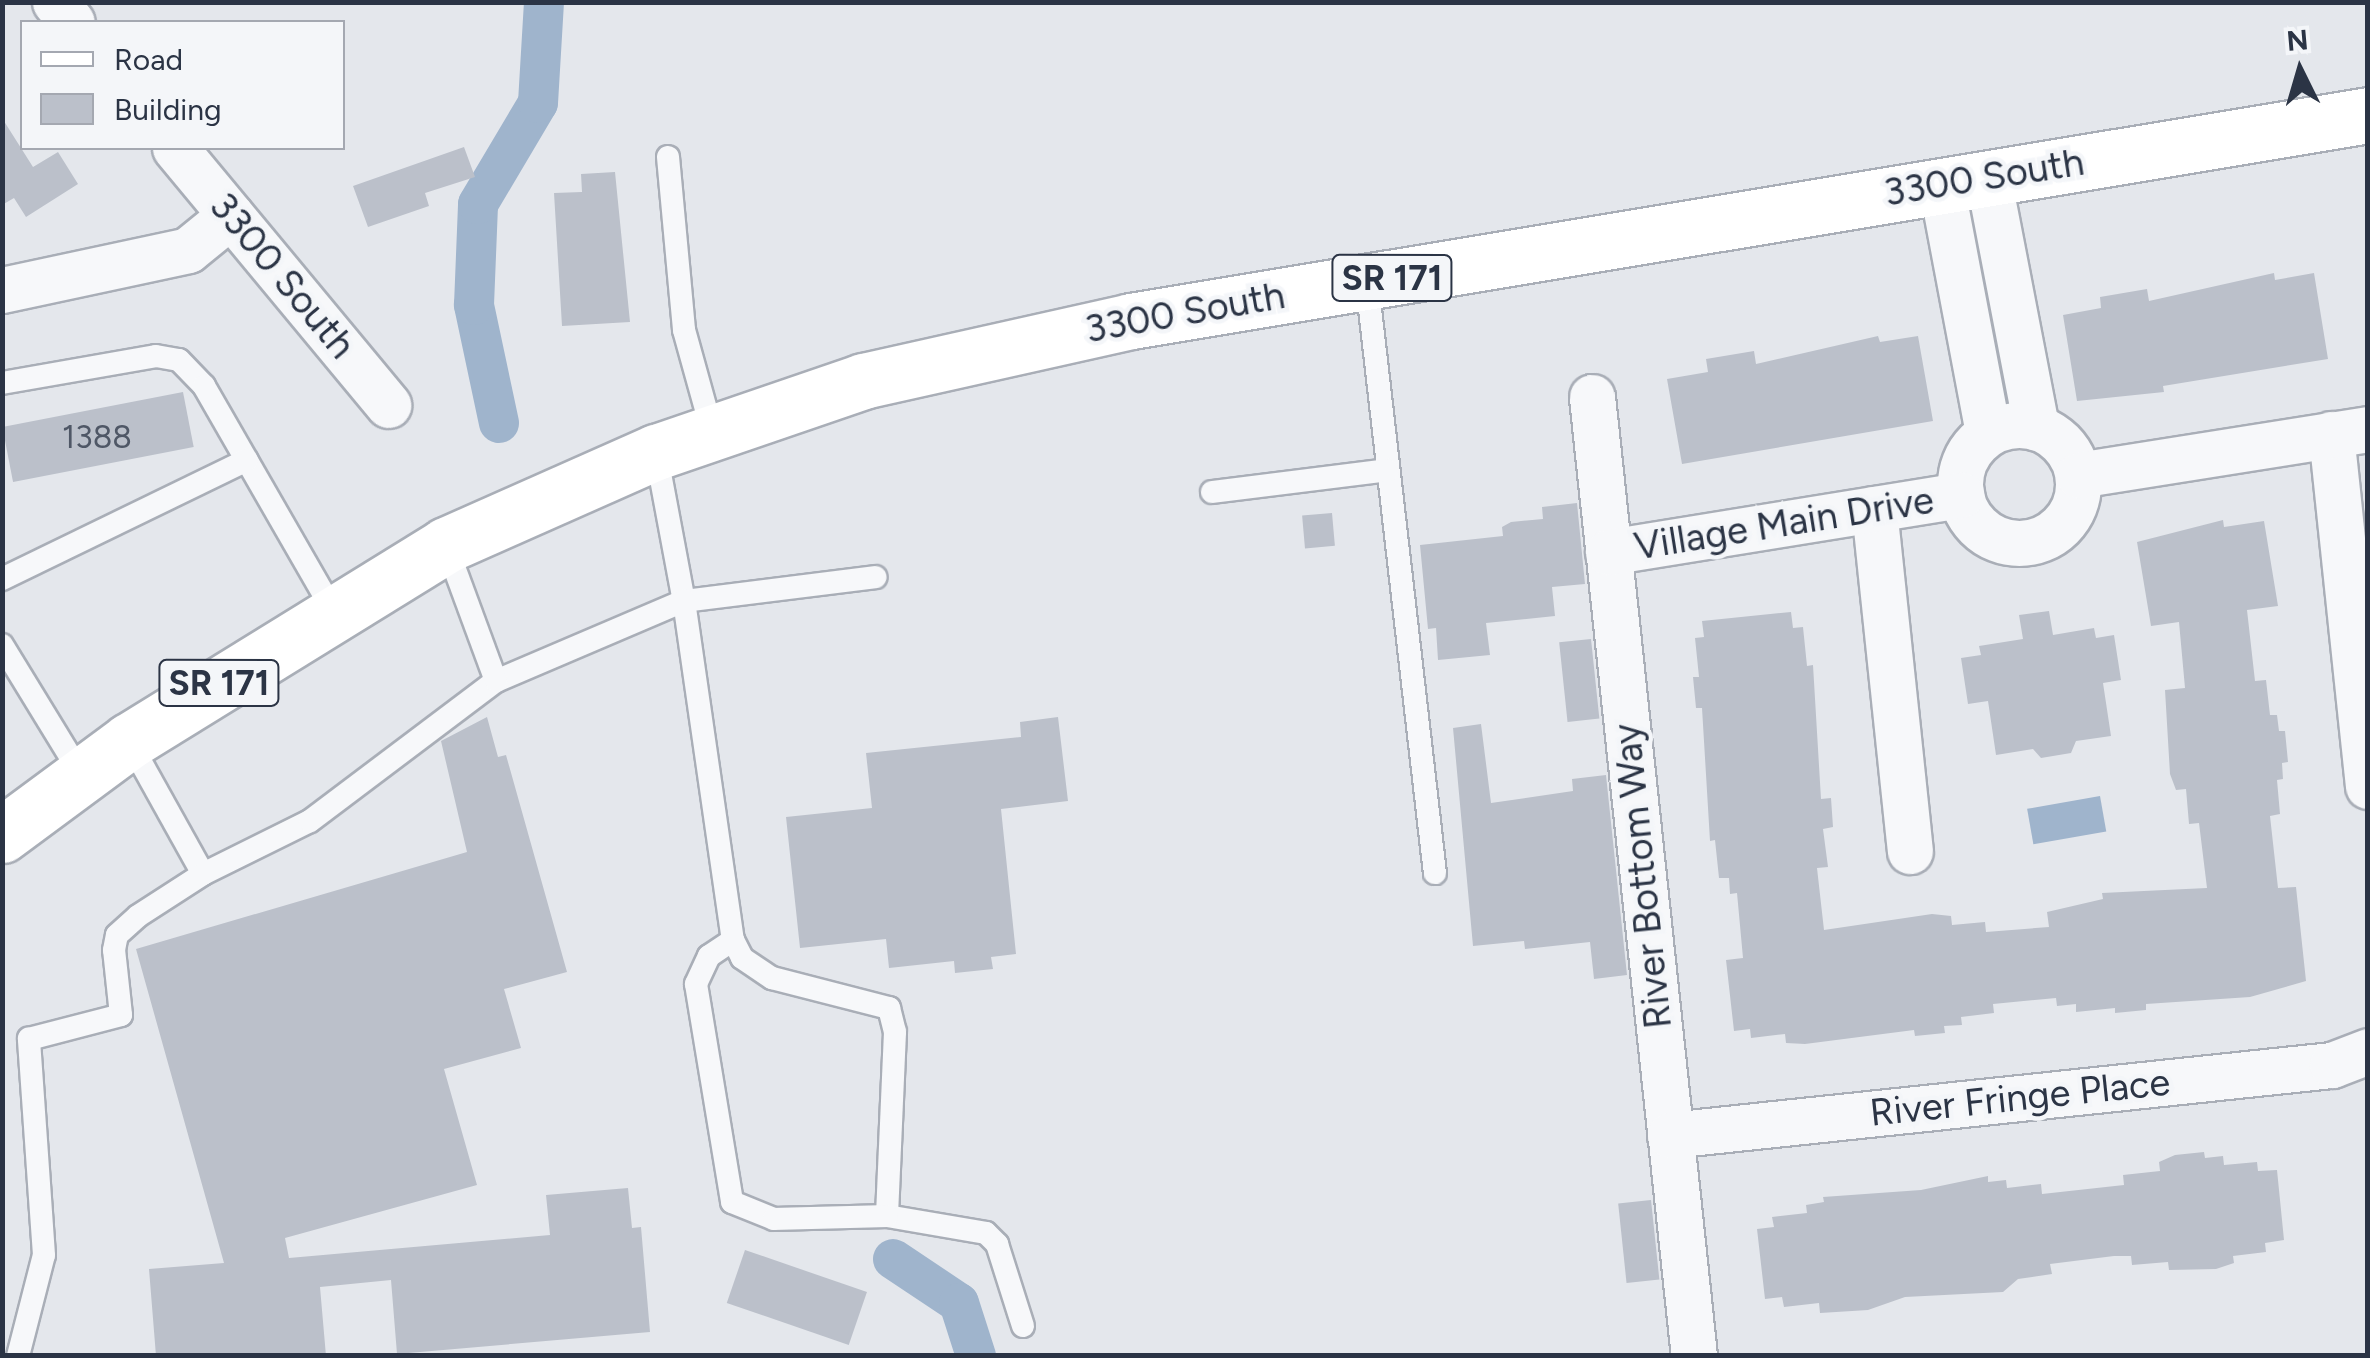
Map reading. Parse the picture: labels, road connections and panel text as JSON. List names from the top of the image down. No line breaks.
{"streets":{"main road":["3300 South","SR 171"],"street":["Village Main Drive","River Bottom Way","River Fringe Place"]},"crossings":[["3300 South","SR 171"],["Village Main Drive","River Bottom Way"],["River Bottom Way","River Fringe Place"]],"house_numbers":["1388"],"legend":["Road","Building"],"north":"top"}
